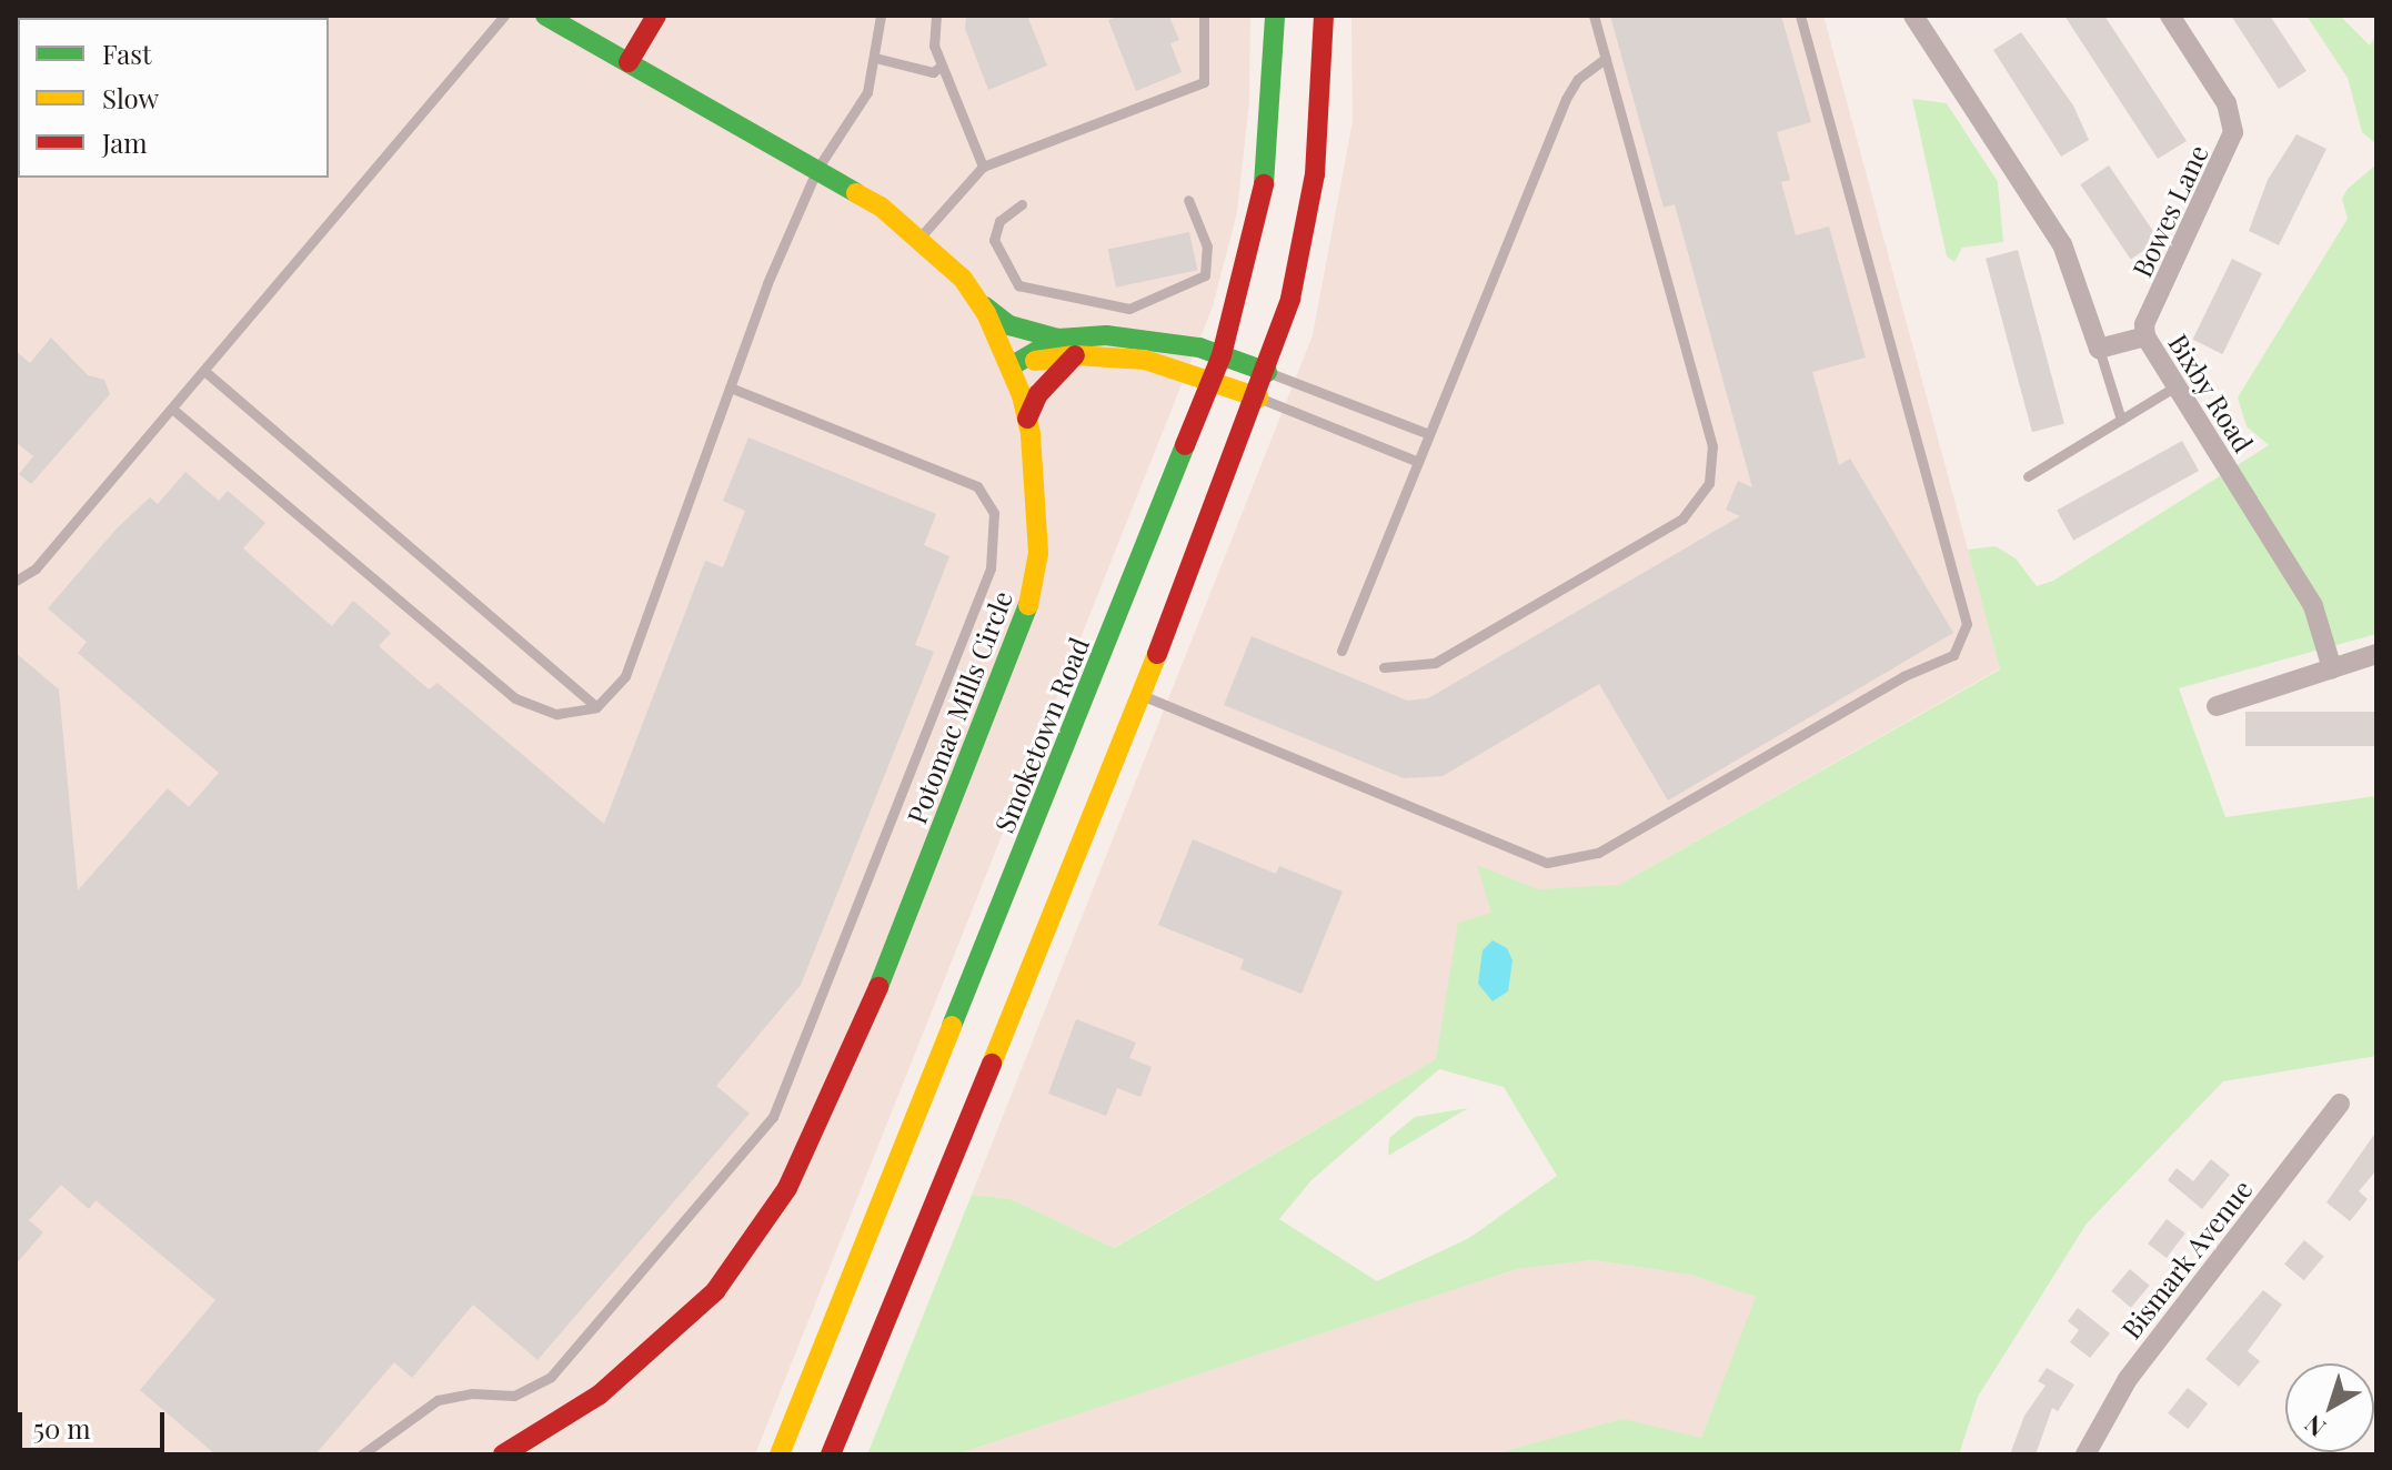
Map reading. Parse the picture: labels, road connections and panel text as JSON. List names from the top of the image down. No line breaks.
{"streets":{"main road":["Potomac Mills Circle","Smoketown Road"],"street":["Bowes Lane","Bixby Road","Bismark Avenue"]},"crossings":[["Bowes Lane","Bixby Road"]],"legend":["Fast","Slow","Jam"],"scale_bar":"50 m","north":"bottom left"}
